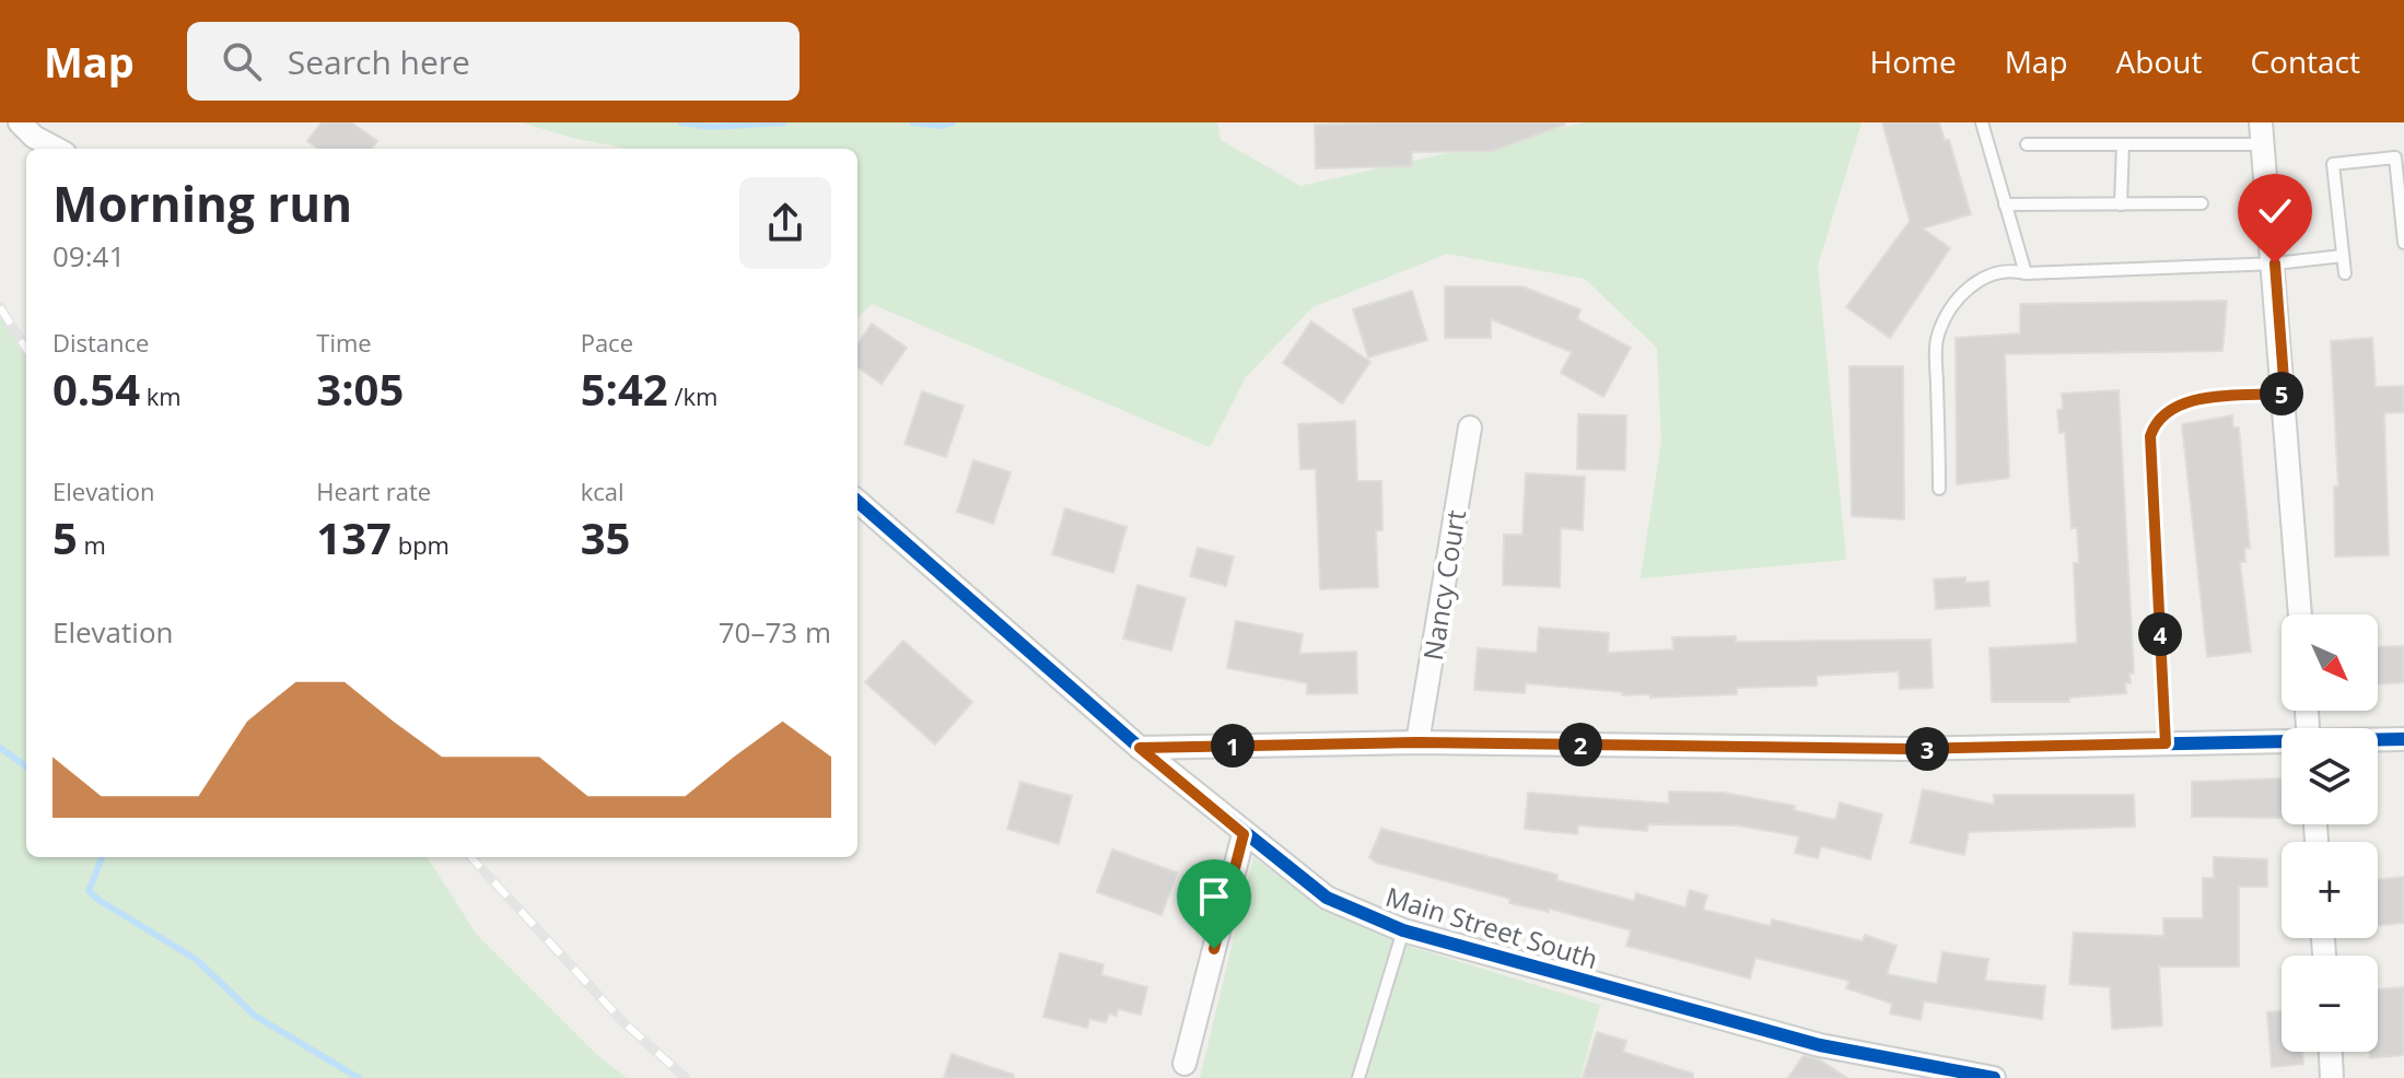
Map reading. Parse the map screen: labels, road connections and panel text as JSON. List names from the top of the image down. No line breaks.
{"streets":{"street":["Nancy Court","Main Street South"]},"north":"bottom right","page":{"header":"Map","search":"Search here","nav":["Home","Map","About","Contact"],"heading":["Morning run","09:41"],"stats":[["Distance","0.54 km"],["Time","3:05"],["Pace","5:42 /km"],["Elevation","5 m"],["Heart rate","137 bpm"],["kcal","35"]],"pins":["5","4","2","1","3"],"chart":["Elevation","70–73 m"],"map_buttons":["+","−"]}}
